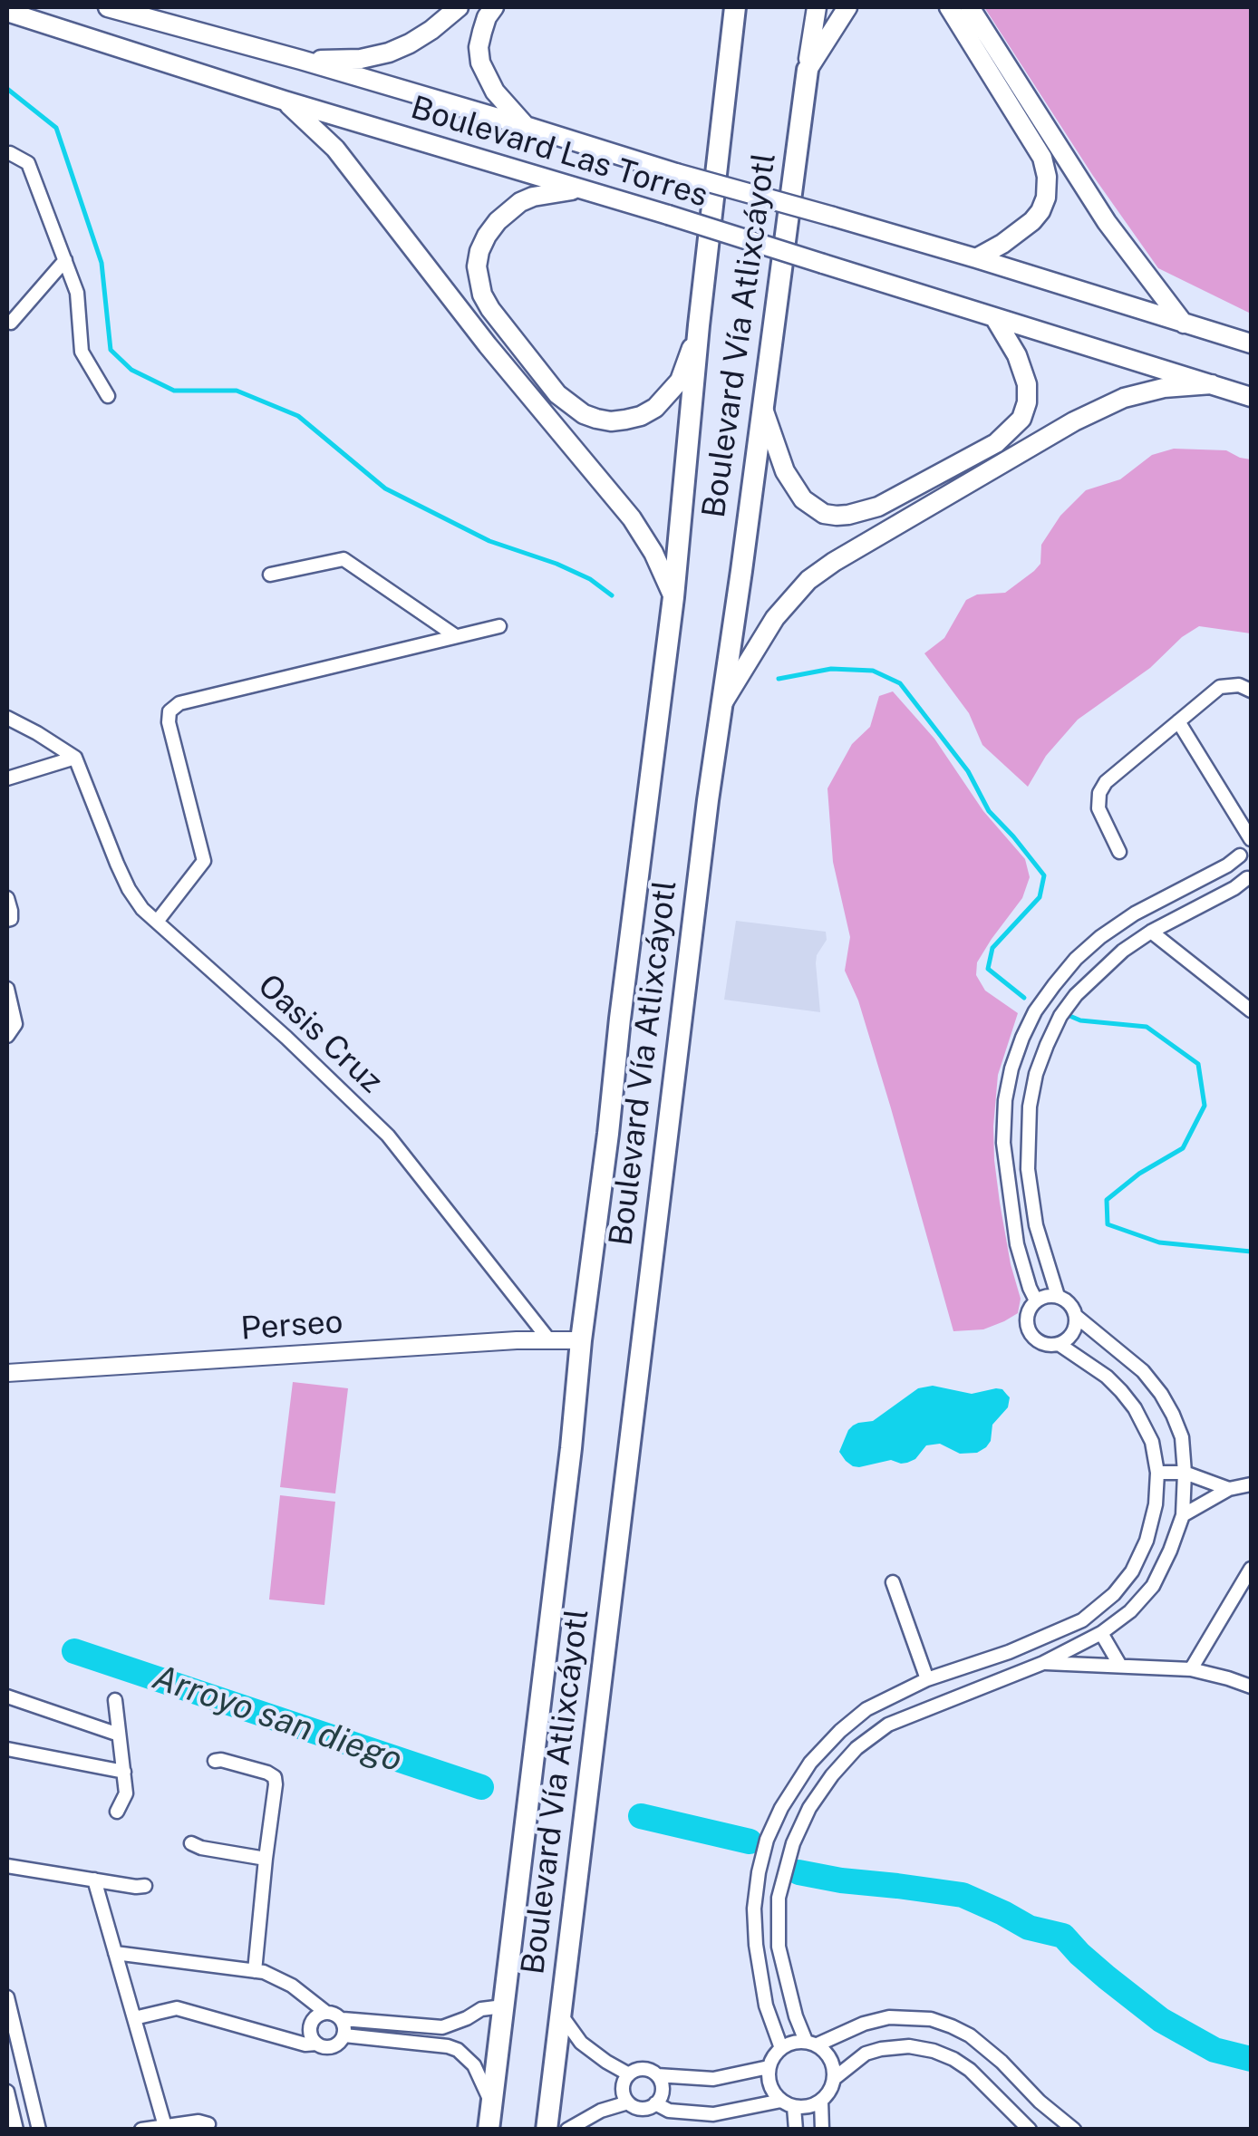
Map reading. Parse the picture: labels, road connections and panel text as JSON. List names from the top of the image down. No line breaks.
{"streets":{"main road":["Boulevard Las Torres","Boulevard Vía Atlixcáyotl"],"street":["Oasis Cruz","Perseo"]},"crossings":[["Boulevard Vía Atlixcáyotl","Perseo"],["Oasis Cruz","Perseo"]],"water":["Arroyo san diego"]}
